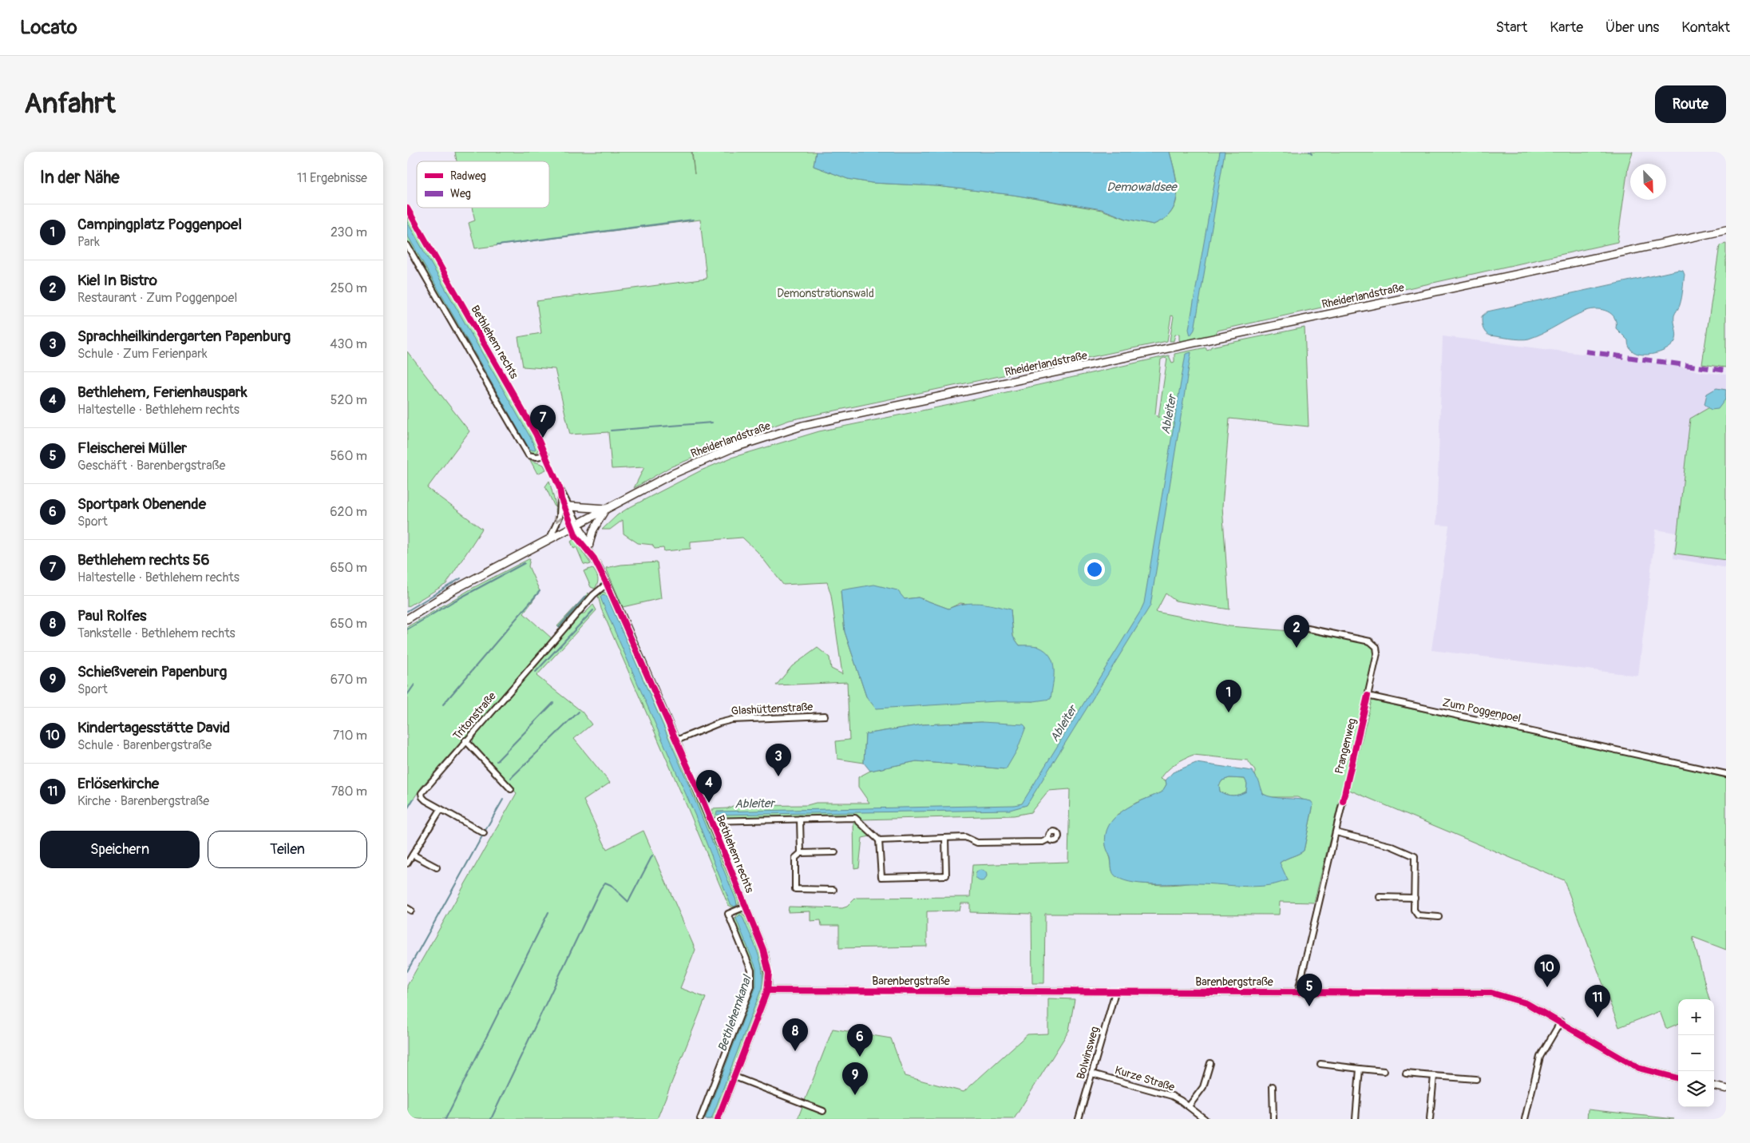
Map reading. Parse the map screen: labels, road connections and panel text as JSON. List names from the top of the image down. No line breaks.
{"streets":{"main road":["Rheiderlandstraße"],"street":["Bethlehem rechts","Glashüttenstraße","Zum Poggenpoel","Tritonstraße","Barenbergstraße","Bolwinsweg","Kurze Straße"],"cycle path":["Prangenweg"]},"crossings":[["Rheiderlandstraße","Bethlehem rechts"],["Bethlehem rechts","Glashüttenstraße"],["Bethlehem rechts","Tritonstraße"],["Bethlehem rechts","Barenbergstraße"],["Barenbergstraße","Bolwinsweg"],["Bolwinsweg","Kurze Straße"]],"water":["Demowaldsee","Ableiter","Bethlehemkanal"],"parks":["Demonstrationswald"],"legend":["Radweg","Weg"],"north":"bottom right","page":{"header":"Locato","nav":["Start","Karte","Über uns","Kontakt"],"buttons":["Route",["Speichern","Teilen"]],"title":"Anfahrt","heading":["In der Nähe","11 Ergebnisse"],"list":[{"mark":"1","name":"Campingplatz Poggenpoel","note":"Park","value":"230 m"},{"mark":"2","name":"Kiel In Bistro","note":"Restaurant · Zum Poggenpoel","value":"250 m"},{"mark":"3","name":"Sprachheilkindergarten Papenburg","note":"Schule · Zum Ferienpark","value":"430 m"},{"mark":"4","name":"Bethlehem, Ferienhauspark","note":"Haltestelle · Bethlehem rechts","value":"520 m"},{"mark":"5","name":"Fleischerei Müller","note":"Geschäft · Barenbergstraße","value":"560 m"},{"mark":"6","name":"Sportpark Obenende","note":"Sport","value":"620 m"},{"mark":"7","name":"Bethlehem rechts 56","note":"Haltestelle · Bethlehem rechts","value":"650 m"},{"mark":"8","name":"Paul Rolfes","note":"Tankstelle · Bethlehem rechts","value":"650 m"},{"mark":"9","name":"Schießverein Papenburg","note":"Sport","value":"670 m"},{"mark":"10","name":"Kindertagesstätte David","note":"Schule · Barenbergstraße","value":"710 m"},{"mark":"11","name":"Erlöserkirche","note":"Kirche · Barenbergstraße","value":"780 m"}],"pins":["7","2","1","3","4","10","5","11","8","6","9"],"map_buttons":["+","−"]}}
